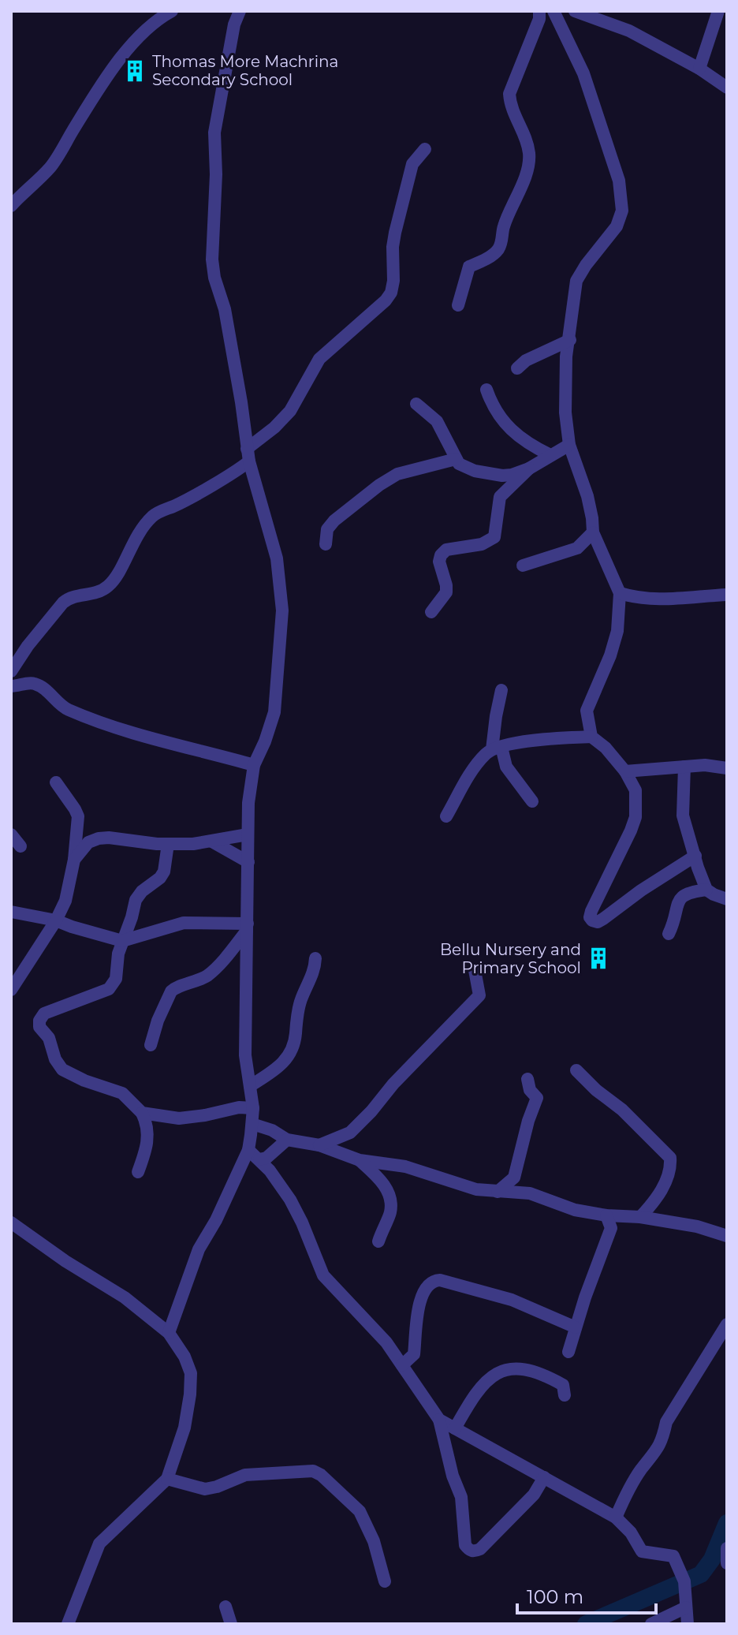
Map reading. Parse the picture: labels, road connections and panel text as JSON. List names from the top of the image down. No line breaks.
{"places":{"building":["Thomas More Machrina Secondary School","Bellu Nursery and Primary School"]},"scale_bar":"100 m"}
